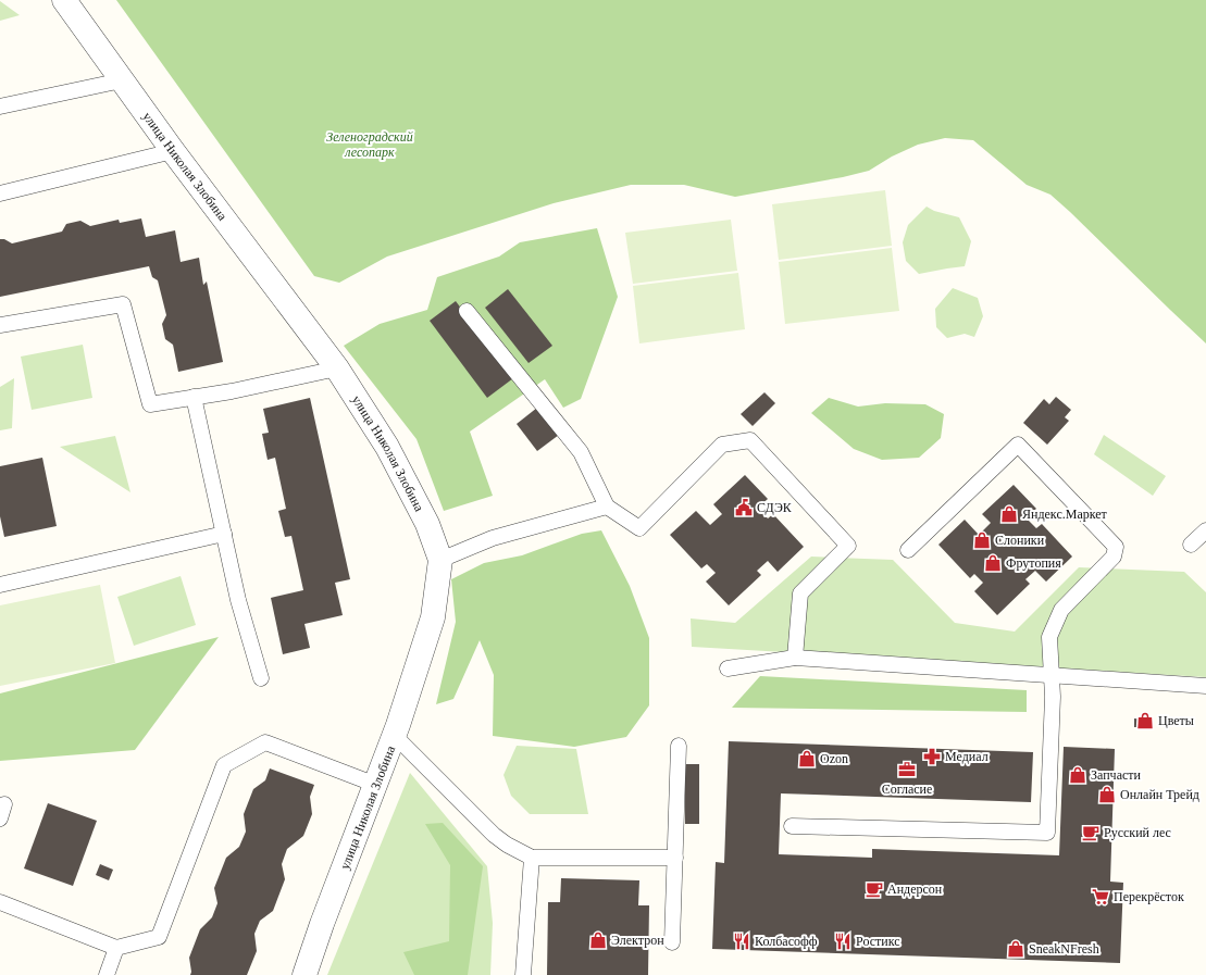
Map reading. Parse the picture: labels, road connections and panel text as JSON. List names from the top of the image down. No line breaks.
{"streets":{"street":["улица Николая Злобина"]},"parks":["Зеленоградский лесопарк"],"places":{"public building":["СДЭК"],"shop":["Яндекс.Маркет","Слоники","Фрутопия","Цветы","Ozon","Запчасти","Онлайн Трейд","Электрон","SneakNFresh"],"pharmacy":["Медиал"],"office":["Согласие"],"cafe":["Русский лес","Андерсон"],"supermarket":["Перекрёсток"],"restaurant":["Колбасофф","Ростикс"]}}
